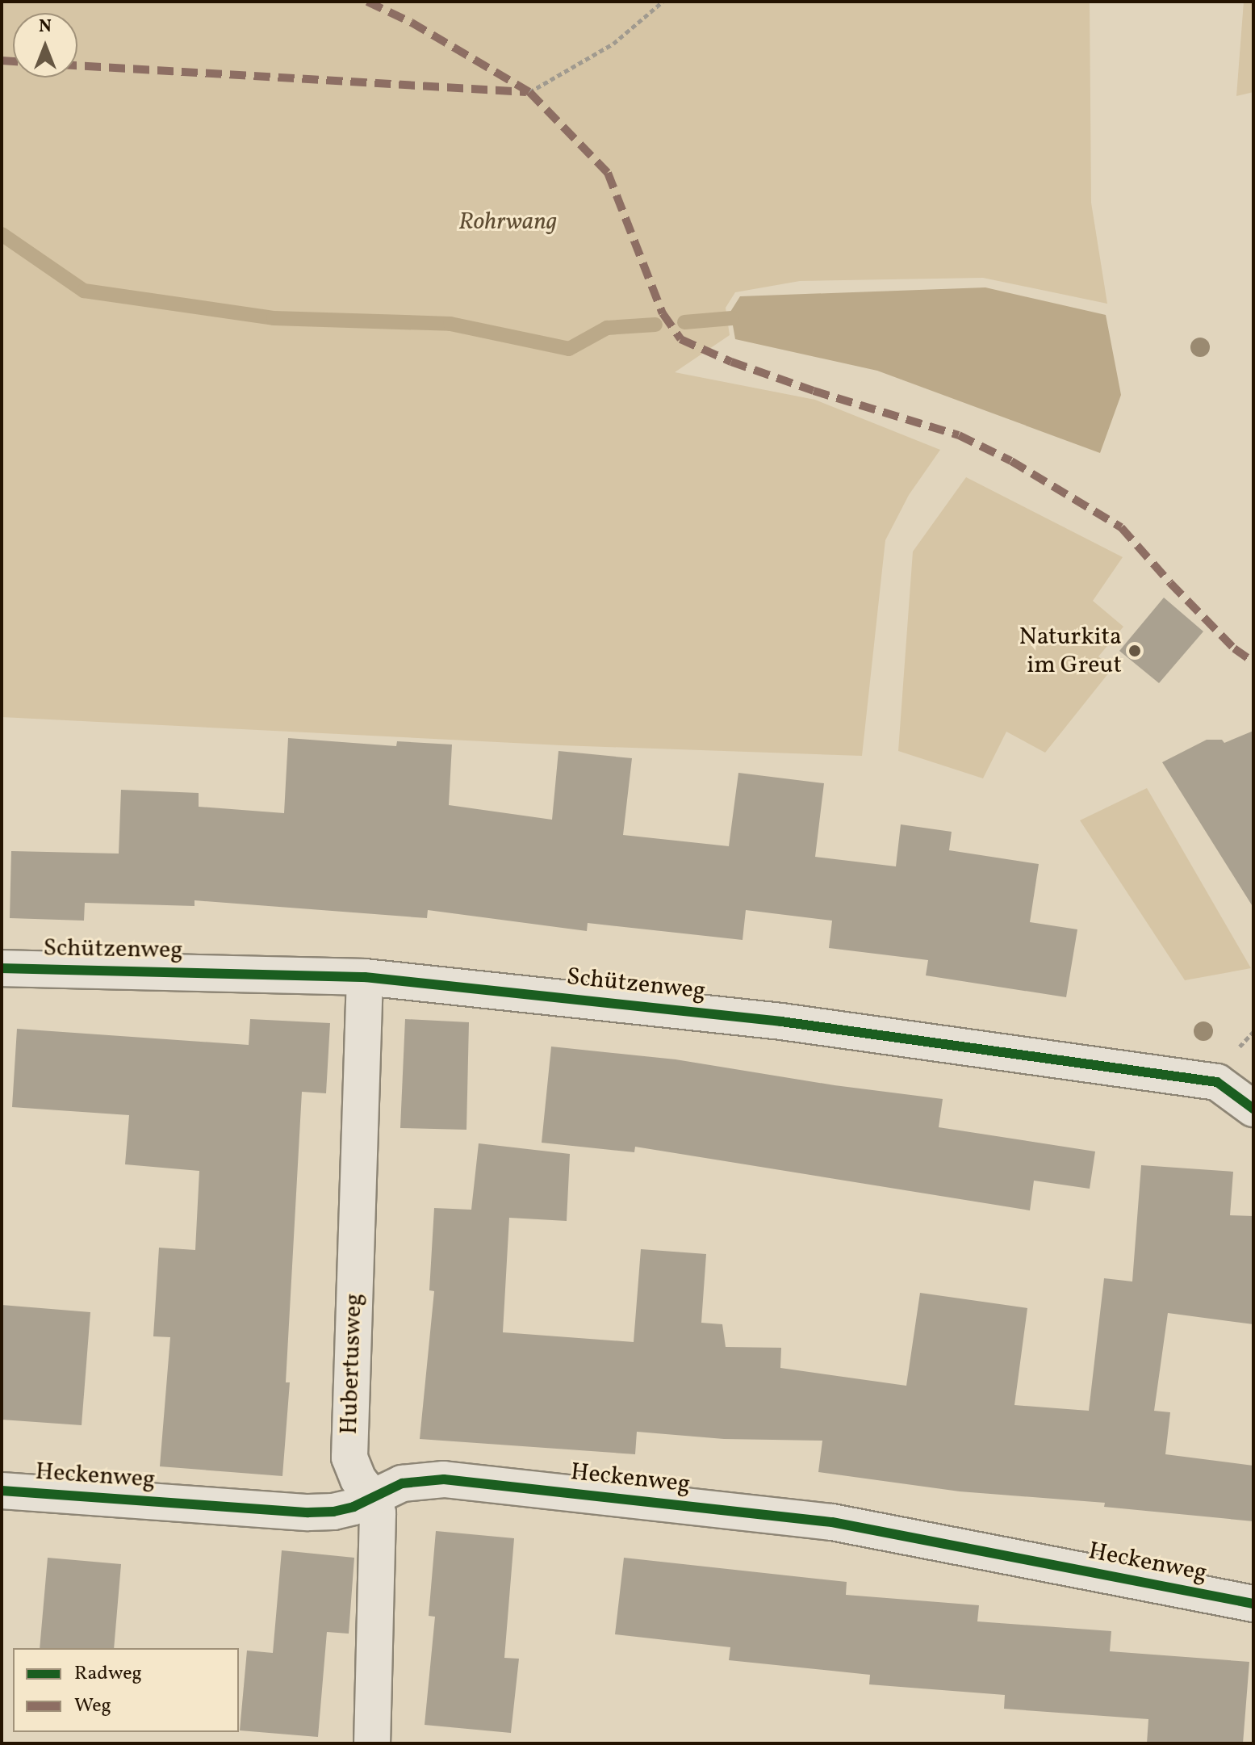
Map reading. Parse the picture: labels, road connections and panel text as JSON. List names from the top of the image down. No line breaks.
{"streets":{"street":["Schützenweg","Hubertusweg","Heckenweg"]},"crossings":[["Schützenweg","Hubertusweg"],["Hubertusweg","Heckenweg"]],"parks":["Rohrwang"],"places":["Naturkita im Greut"],"legend":["Radweg","Weg"],"north":"top"}
